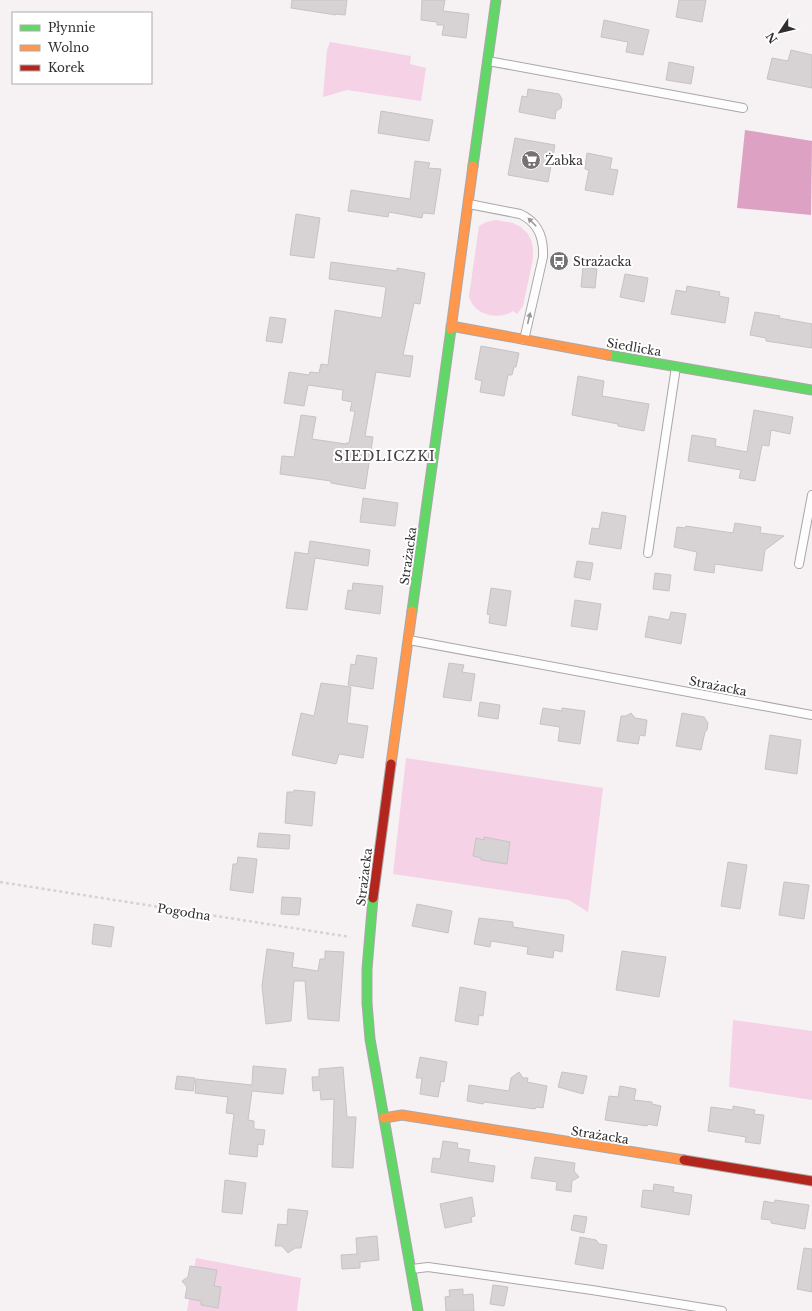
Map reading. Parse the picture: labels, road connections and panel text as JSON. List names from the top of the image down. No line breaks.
{"streets":{"street":["Siedlicka","Strażacka"],"path":["Pogodna"]},"crossings":[["Siedlicka","Strażacka"],["Strażacka","Pogodna"]],"districts":["SIEDLICZKI"],"places":{"supermarket":["Żabka"],"bus stop":["Strażacka"]},"legend":["Płynnie","Wolno","Korek"],"north":"bottom left"}
